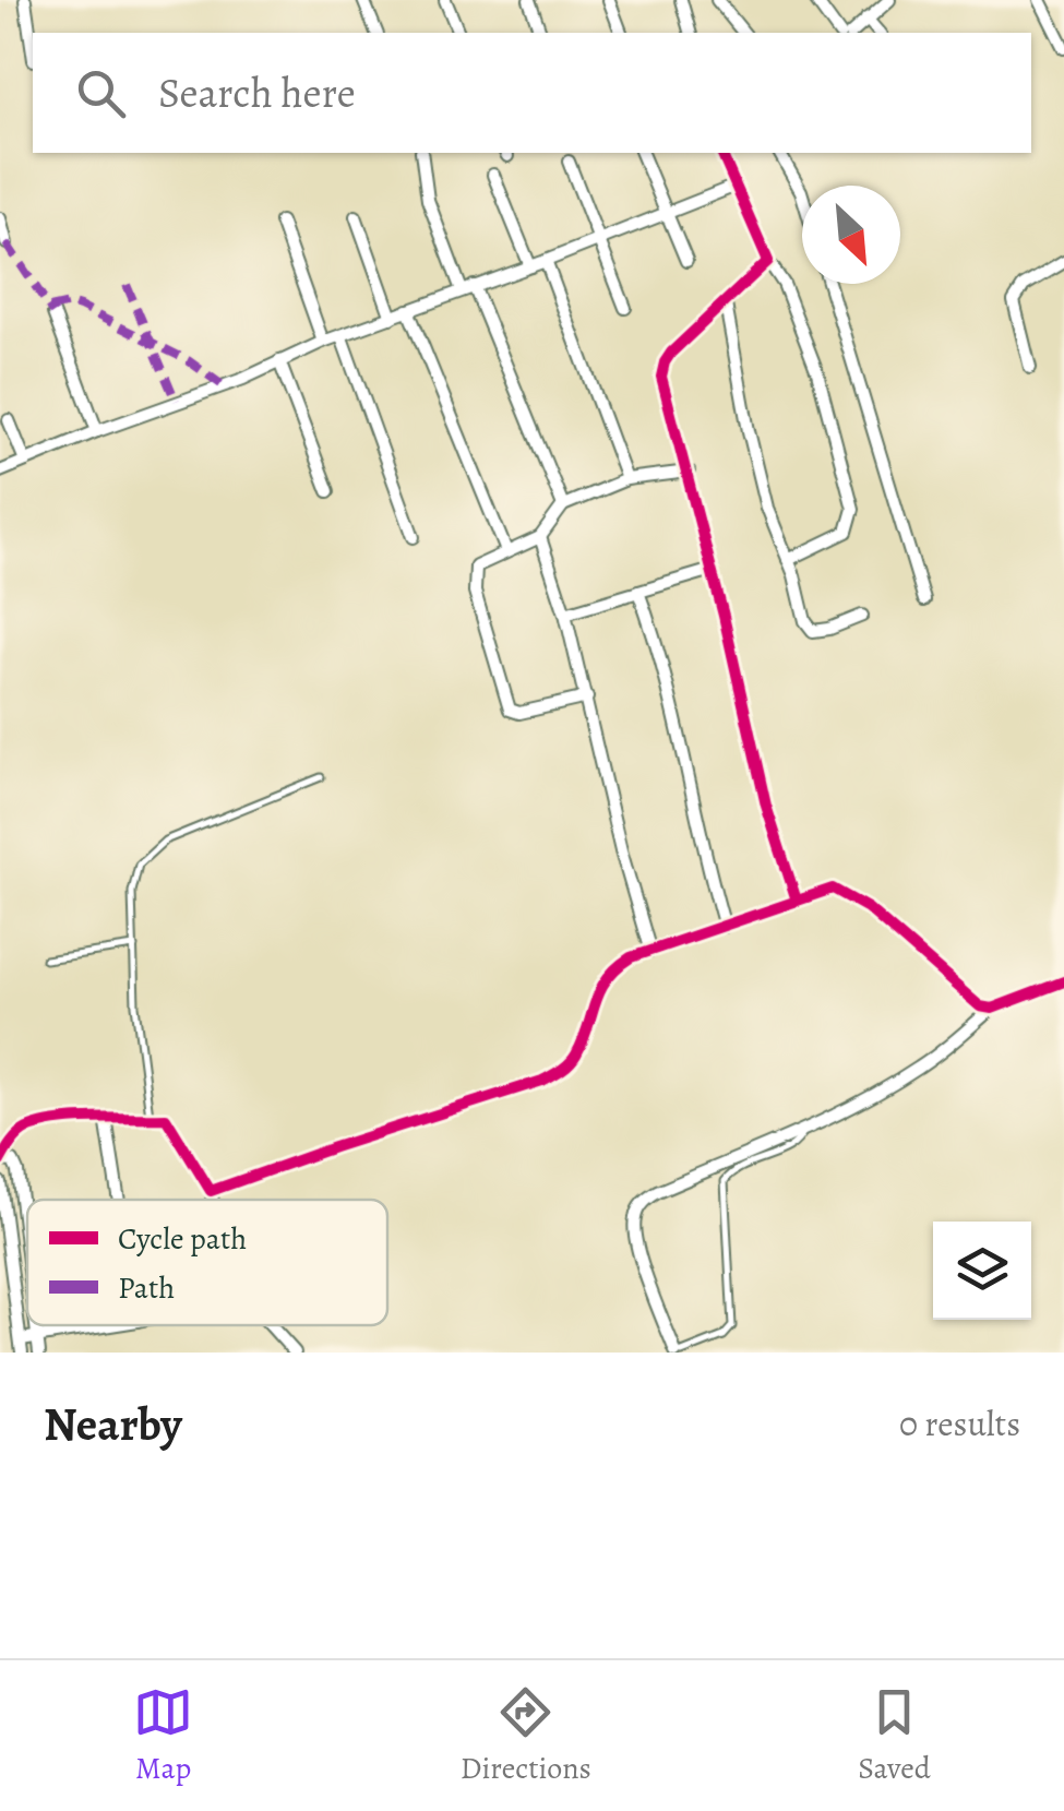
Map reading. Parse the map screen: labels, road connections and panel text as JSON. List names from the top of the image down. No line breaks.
{"legend":["Cycle path","Path"],"north":"bottom right","page":{"search":"Search here","heading":["Nearby","0 results"],"nav":["Map","Directions","Saved"]}}
